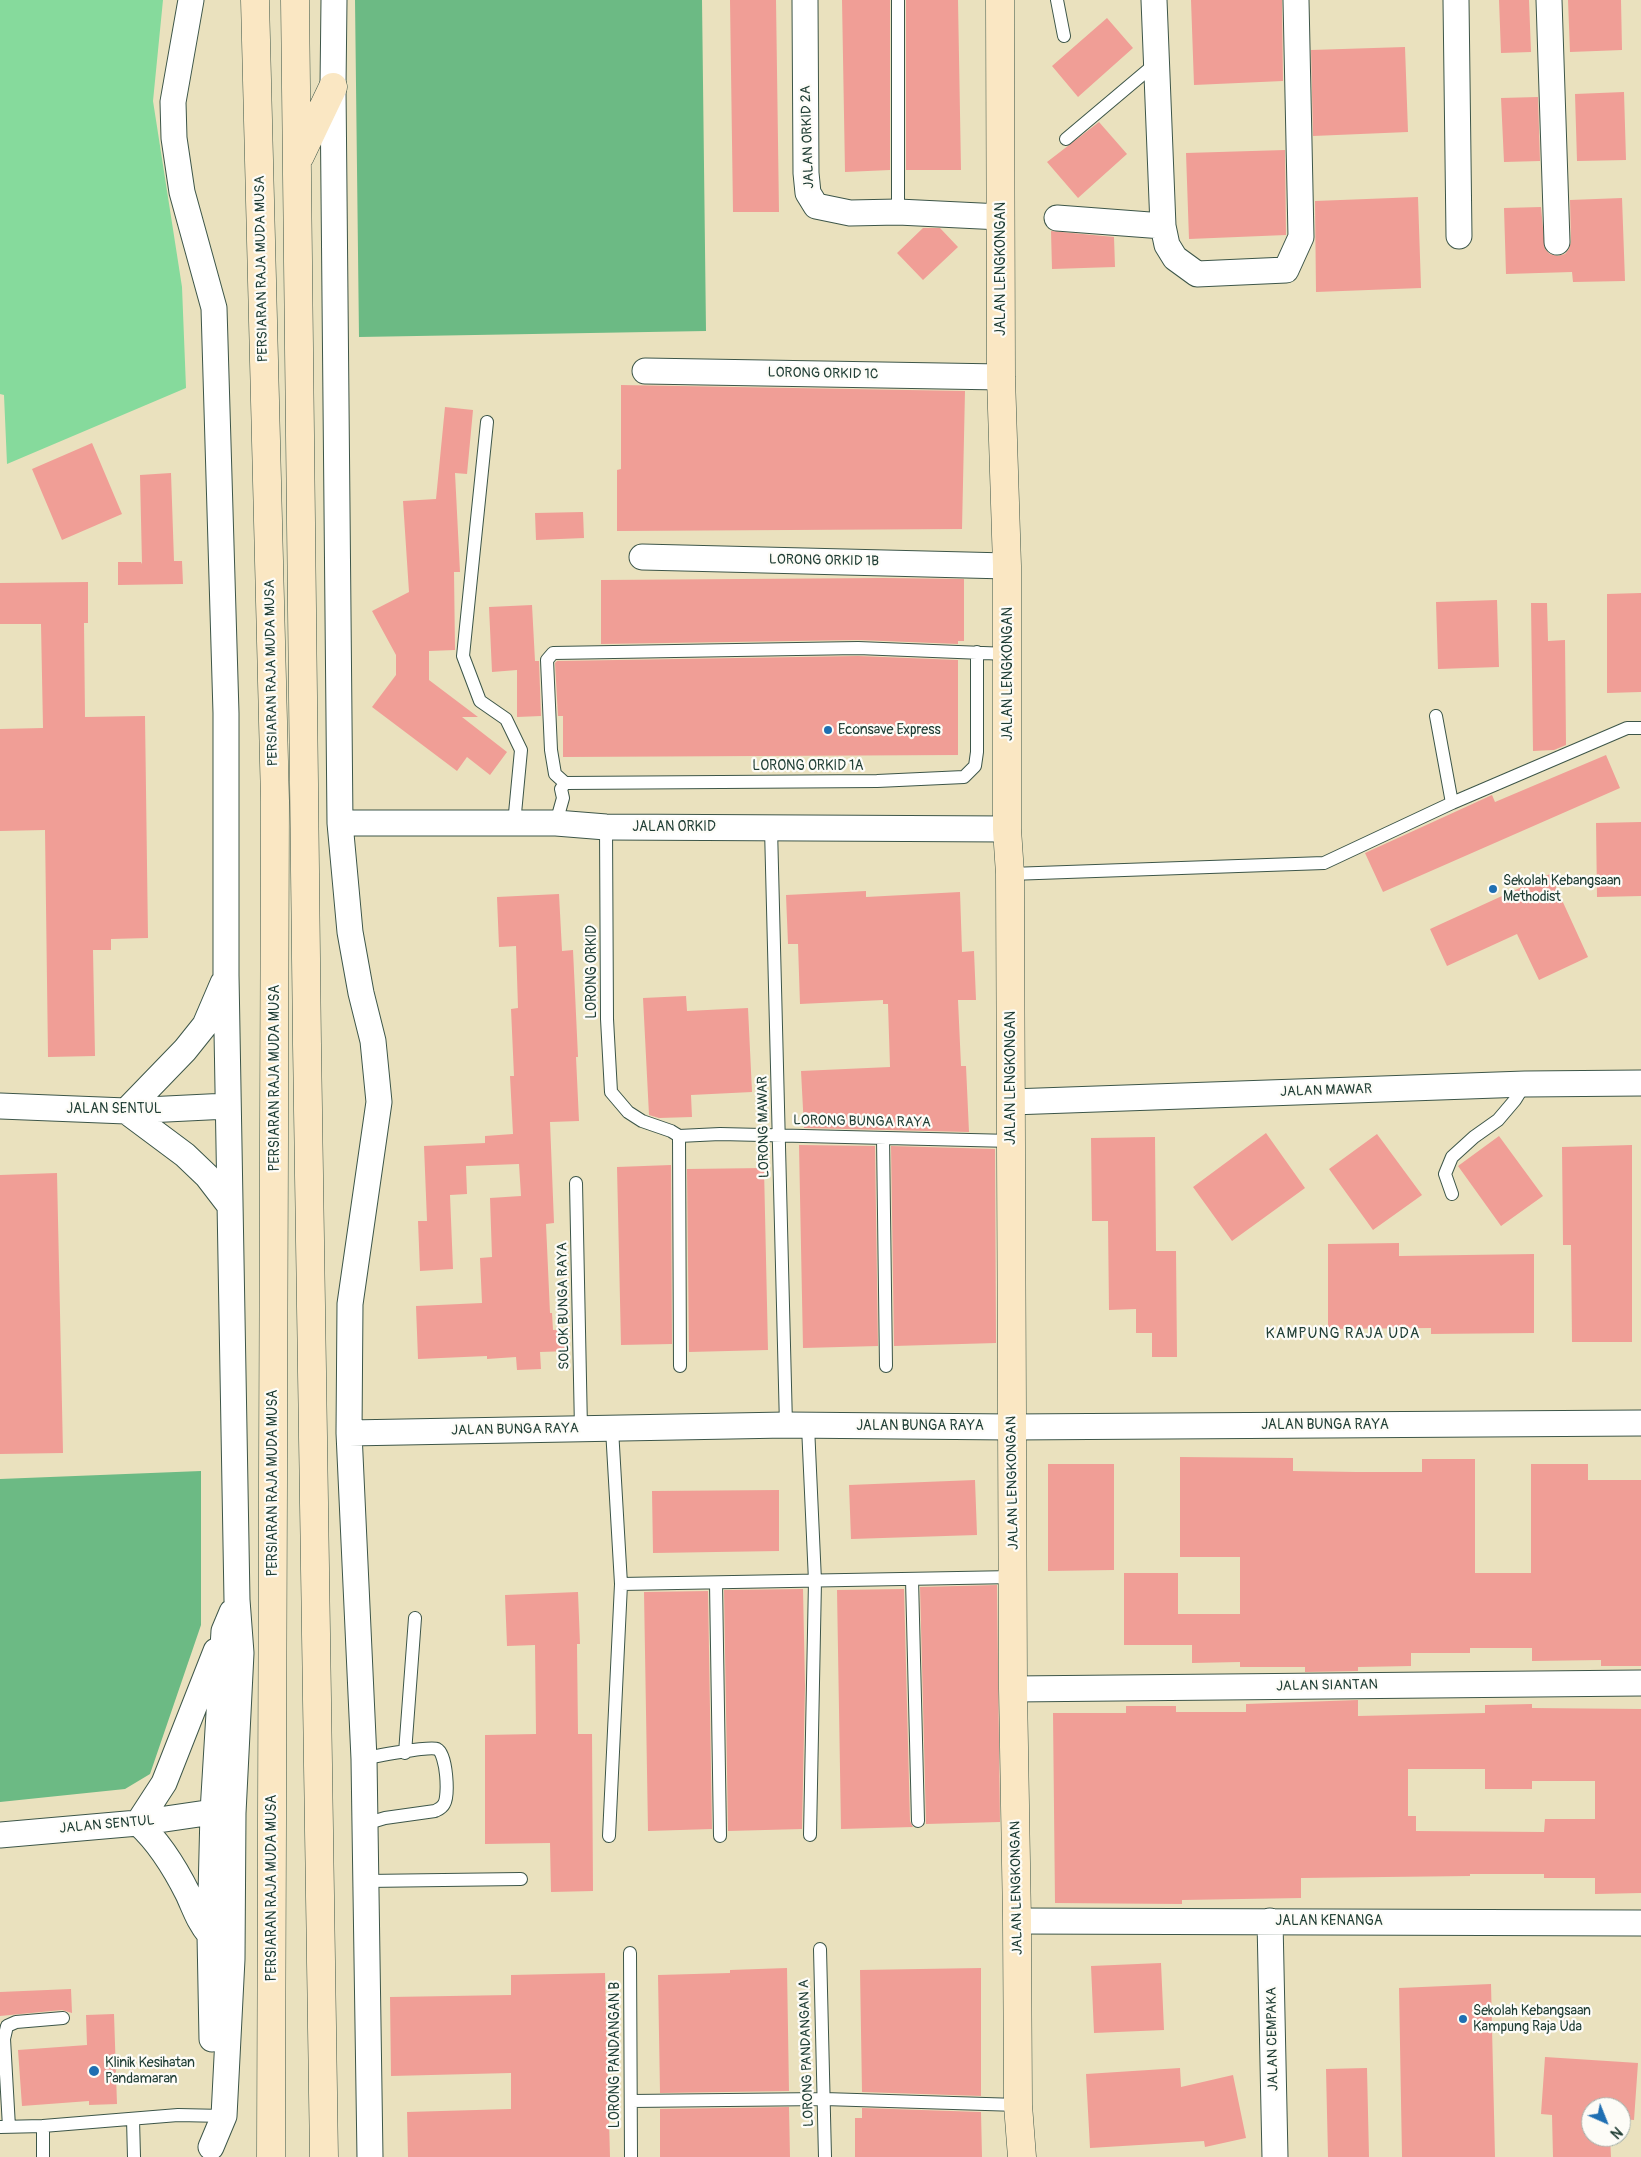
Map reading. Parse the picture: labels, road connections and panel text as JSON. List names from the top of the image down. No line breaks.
{"streets":{"main road":["PERSIARAN RAJA MUDA MUSA","JALAN LENGKONGAN"],"street":["JALAN ORKID 2A","LORONG ORKID 1C","LORONG ORKID 1B","JALAN ORKID","JALAN MAWAR","JALAN SENTUL","JALAN BUNGA RAYA","JALAN SIANTAN","JALAN KENANGA","JALAN CEMPAKA"],"lane":["LORONG ORKID 1A","LORONG ORKID","LORONG BUNGA RAYA","LORONG MAWAR","SOLOK BUNGA RAYA","LORONG PANDANGAN A","LORONG PANDANGAN B"]},"crossings":[["JALAN ORKID 2A","JALAN LENGKONGAN"],["JALAN LENGKONGAN","LORONG ORKID 1C"],["JALAN LENGKONGAN","LORONG ORKID 1B"],["JALAN LENGKONGAN","JALAN ORKID"],["JALAN LENGKONGAN","JALAN MAWAR"],["JALAN LENGKONGAN","LORONG BUNGA RAYA"],["JALAN LENGKONGAN","JALAN BUNGA RAYA"],["JALAN LENGKONGAN","JALAN SIANTAN"],["JALAN LENGKONGAN","JALAN KENANGA"],["JALAN ORKID","LORONG ORKID"],["JALAN ORKID","LORONG MAWAR"],["LORONG ORKID","LORONG BUNGA RAYA"],["LORONG BUNGA RAYA","LORONG MAWAR"],["LORONG MAWAR","JALAN BUNGA RAYA"],["SOLOK BUNGA RAYA","JALAN BUNGA RAYA"],["JALAN KENANGA","JALAN CEMPAKA"]],"districts":["KAMPUNG RAJA UDA"],"places":["Econsave Express","Sekolah Kebangsaan Methodist","Sekolah Kebangsaan Kampung Raja Uda","Klinik Kesihatan Pandamaran"],"north":"bottom right"}
